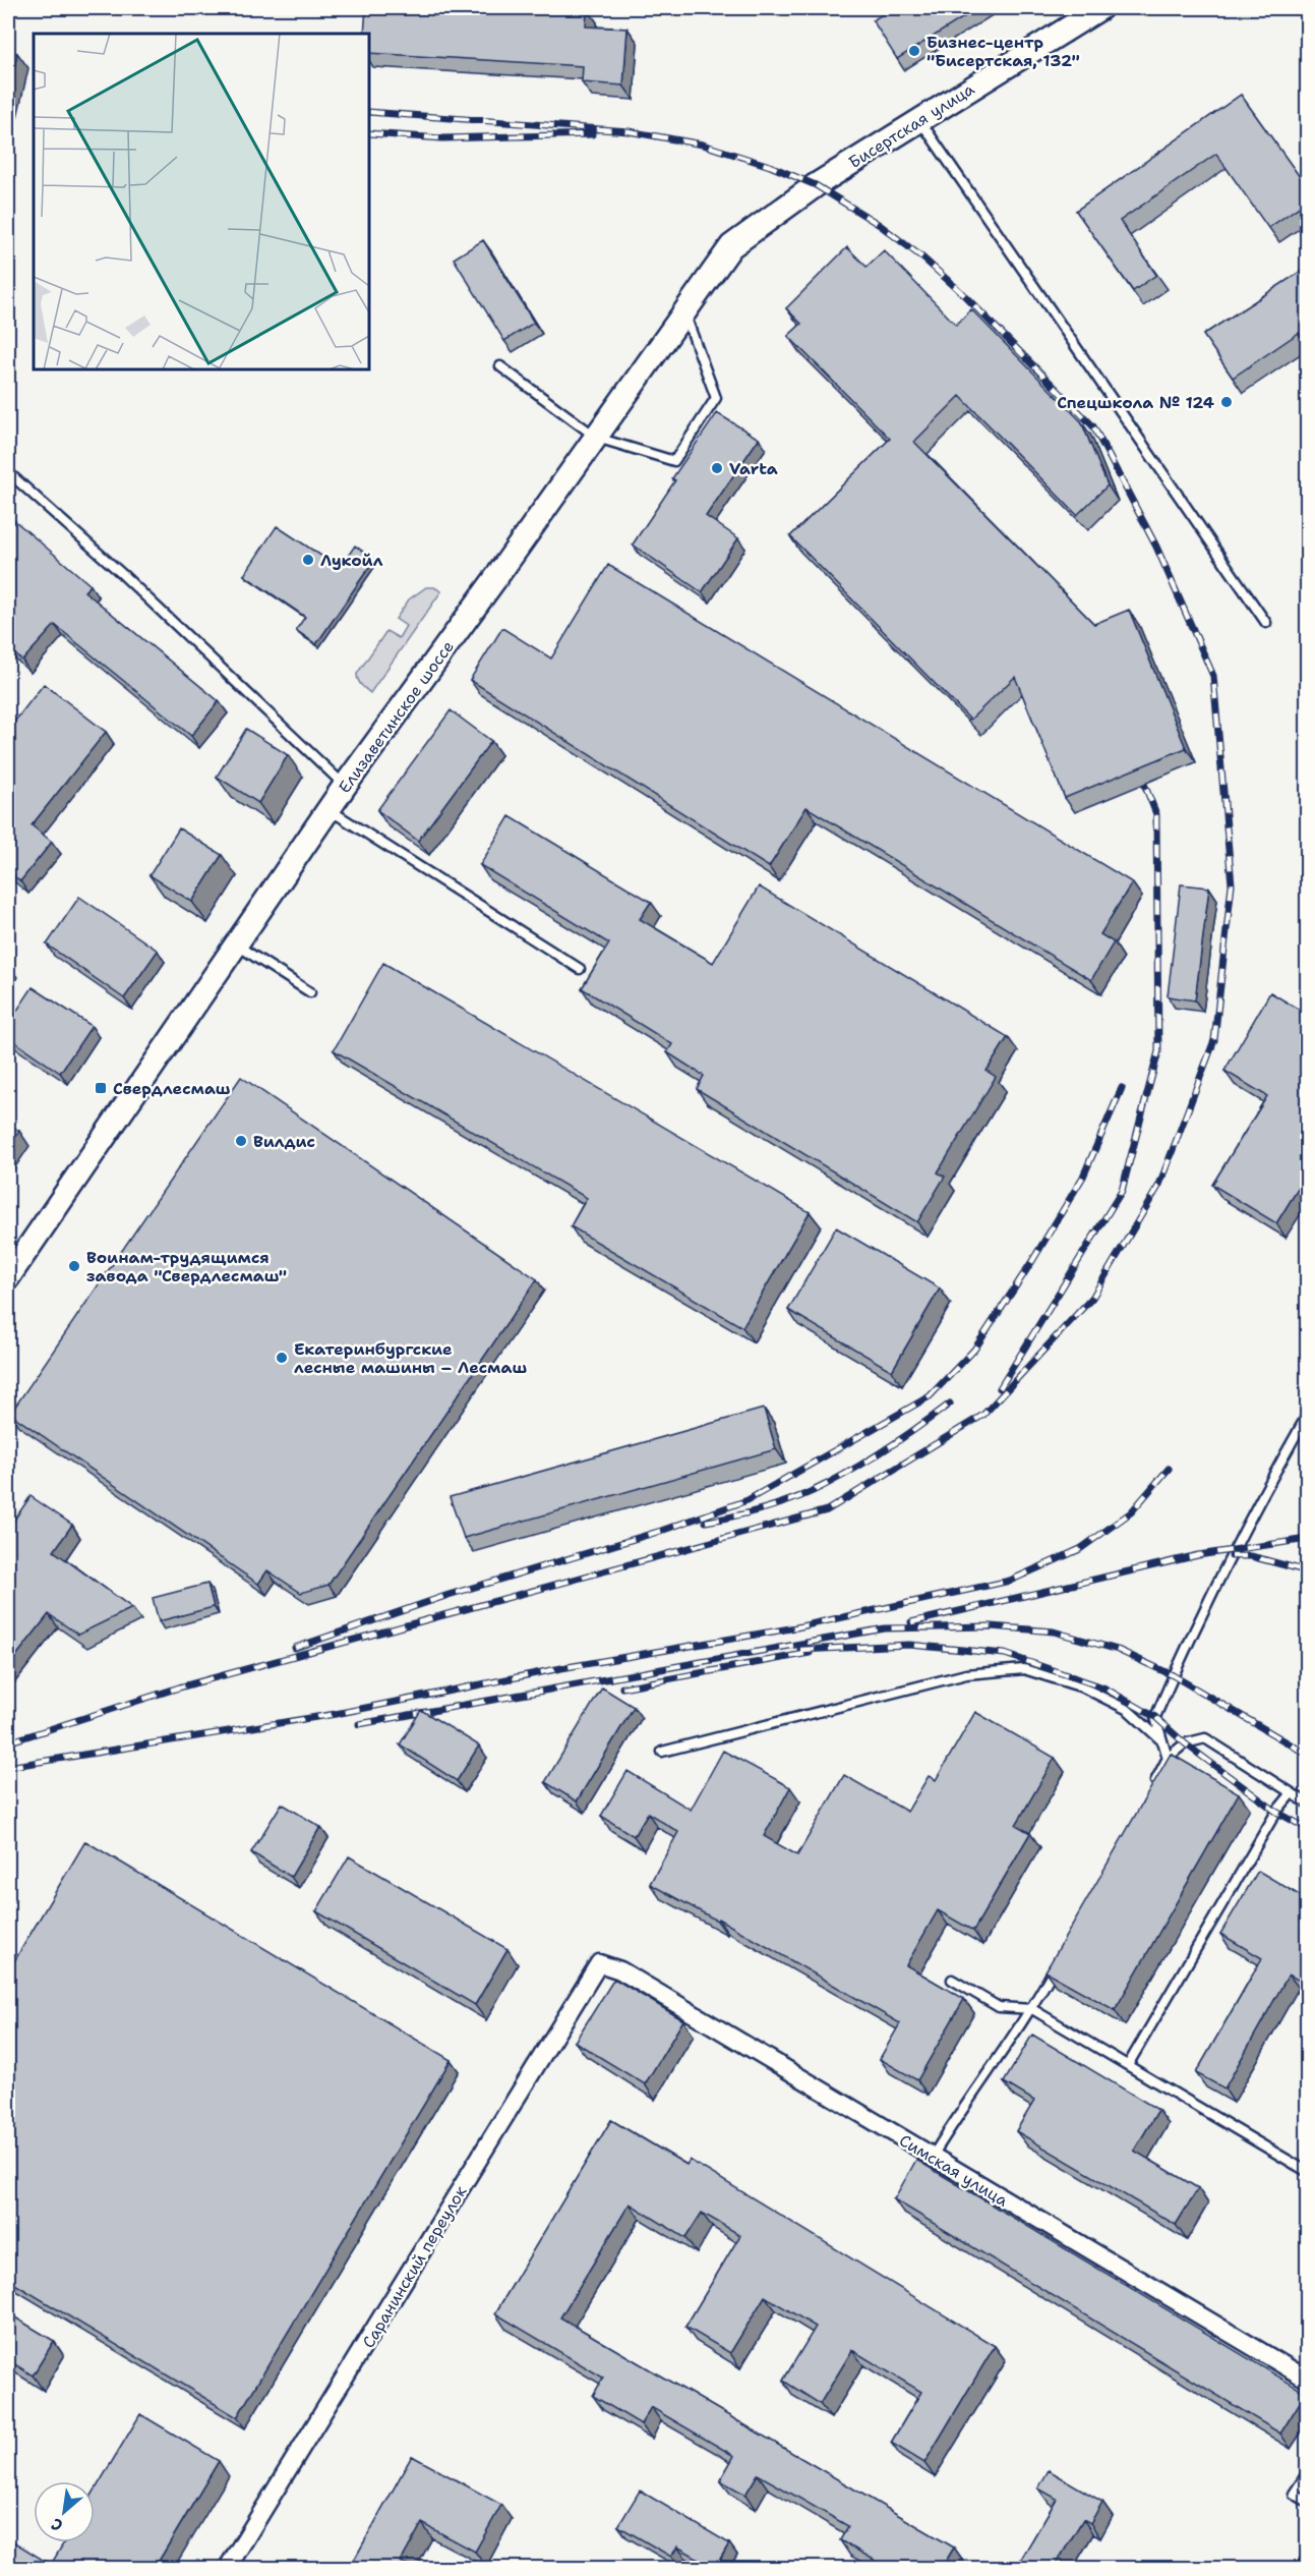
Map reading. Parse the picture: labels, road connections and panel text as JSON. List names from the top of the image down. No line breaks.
{"streets":{"main road":["Бисертская улица","Елизаветинское шоссе"],"street":["Симская улица","Саранинский переулок"]},"crossings":[["Бисертская улица","Елизаветинское шоссе"],["Симская улица","Саранинский переулок"]],"places":{"other":["Бизнес-центр \"Бисертская, 132\"","Спецшкола № 124","Varta","Лукойл","Вилдис","Воинам-трудящимся завода \"Свердлесмаш\"","Екатеринбургские лесные машины – Лесмаш"],"transit":["Свердлесмаш"]},"north":"bottom left"}
